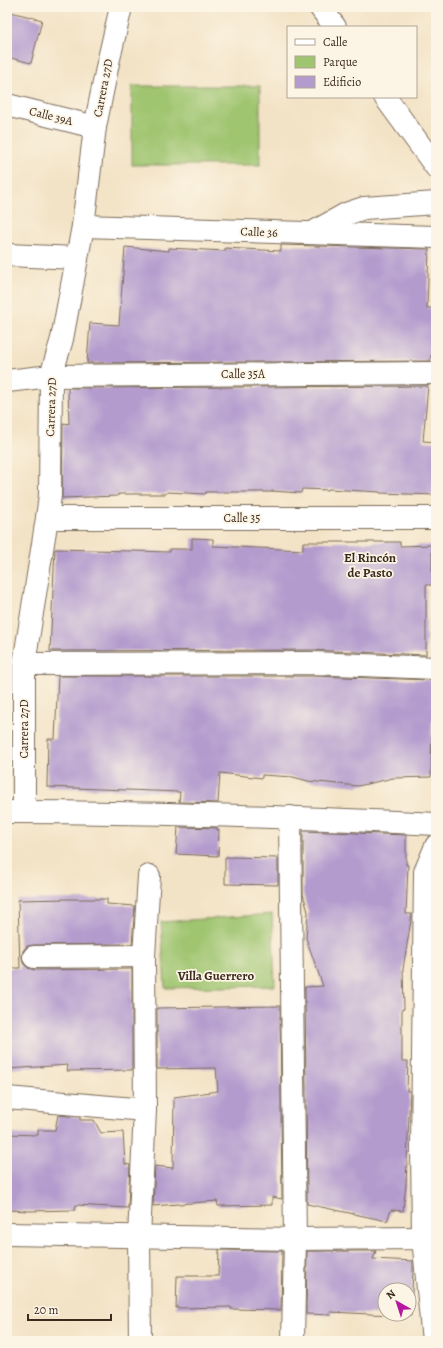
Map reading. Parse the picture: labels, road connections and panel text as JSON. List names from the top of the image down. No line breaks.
{"streets":{"street":["Carrera 27D","Calle 39A","Calle 36","Calle 35A","Calle 35"]},"crossings":[["Carrera 27D","Calle 39A"],["Carrera 27D","Calle 36"],["Carrera 27D","Calle 35A"],["Carrera 27D","Calle 35"]],"districts":["El Rincón de Pasto","Villa Guerrero"],"legend":["Calle","Parque","Edificio"],"scale_bar":"20 m","north":"top left"}
